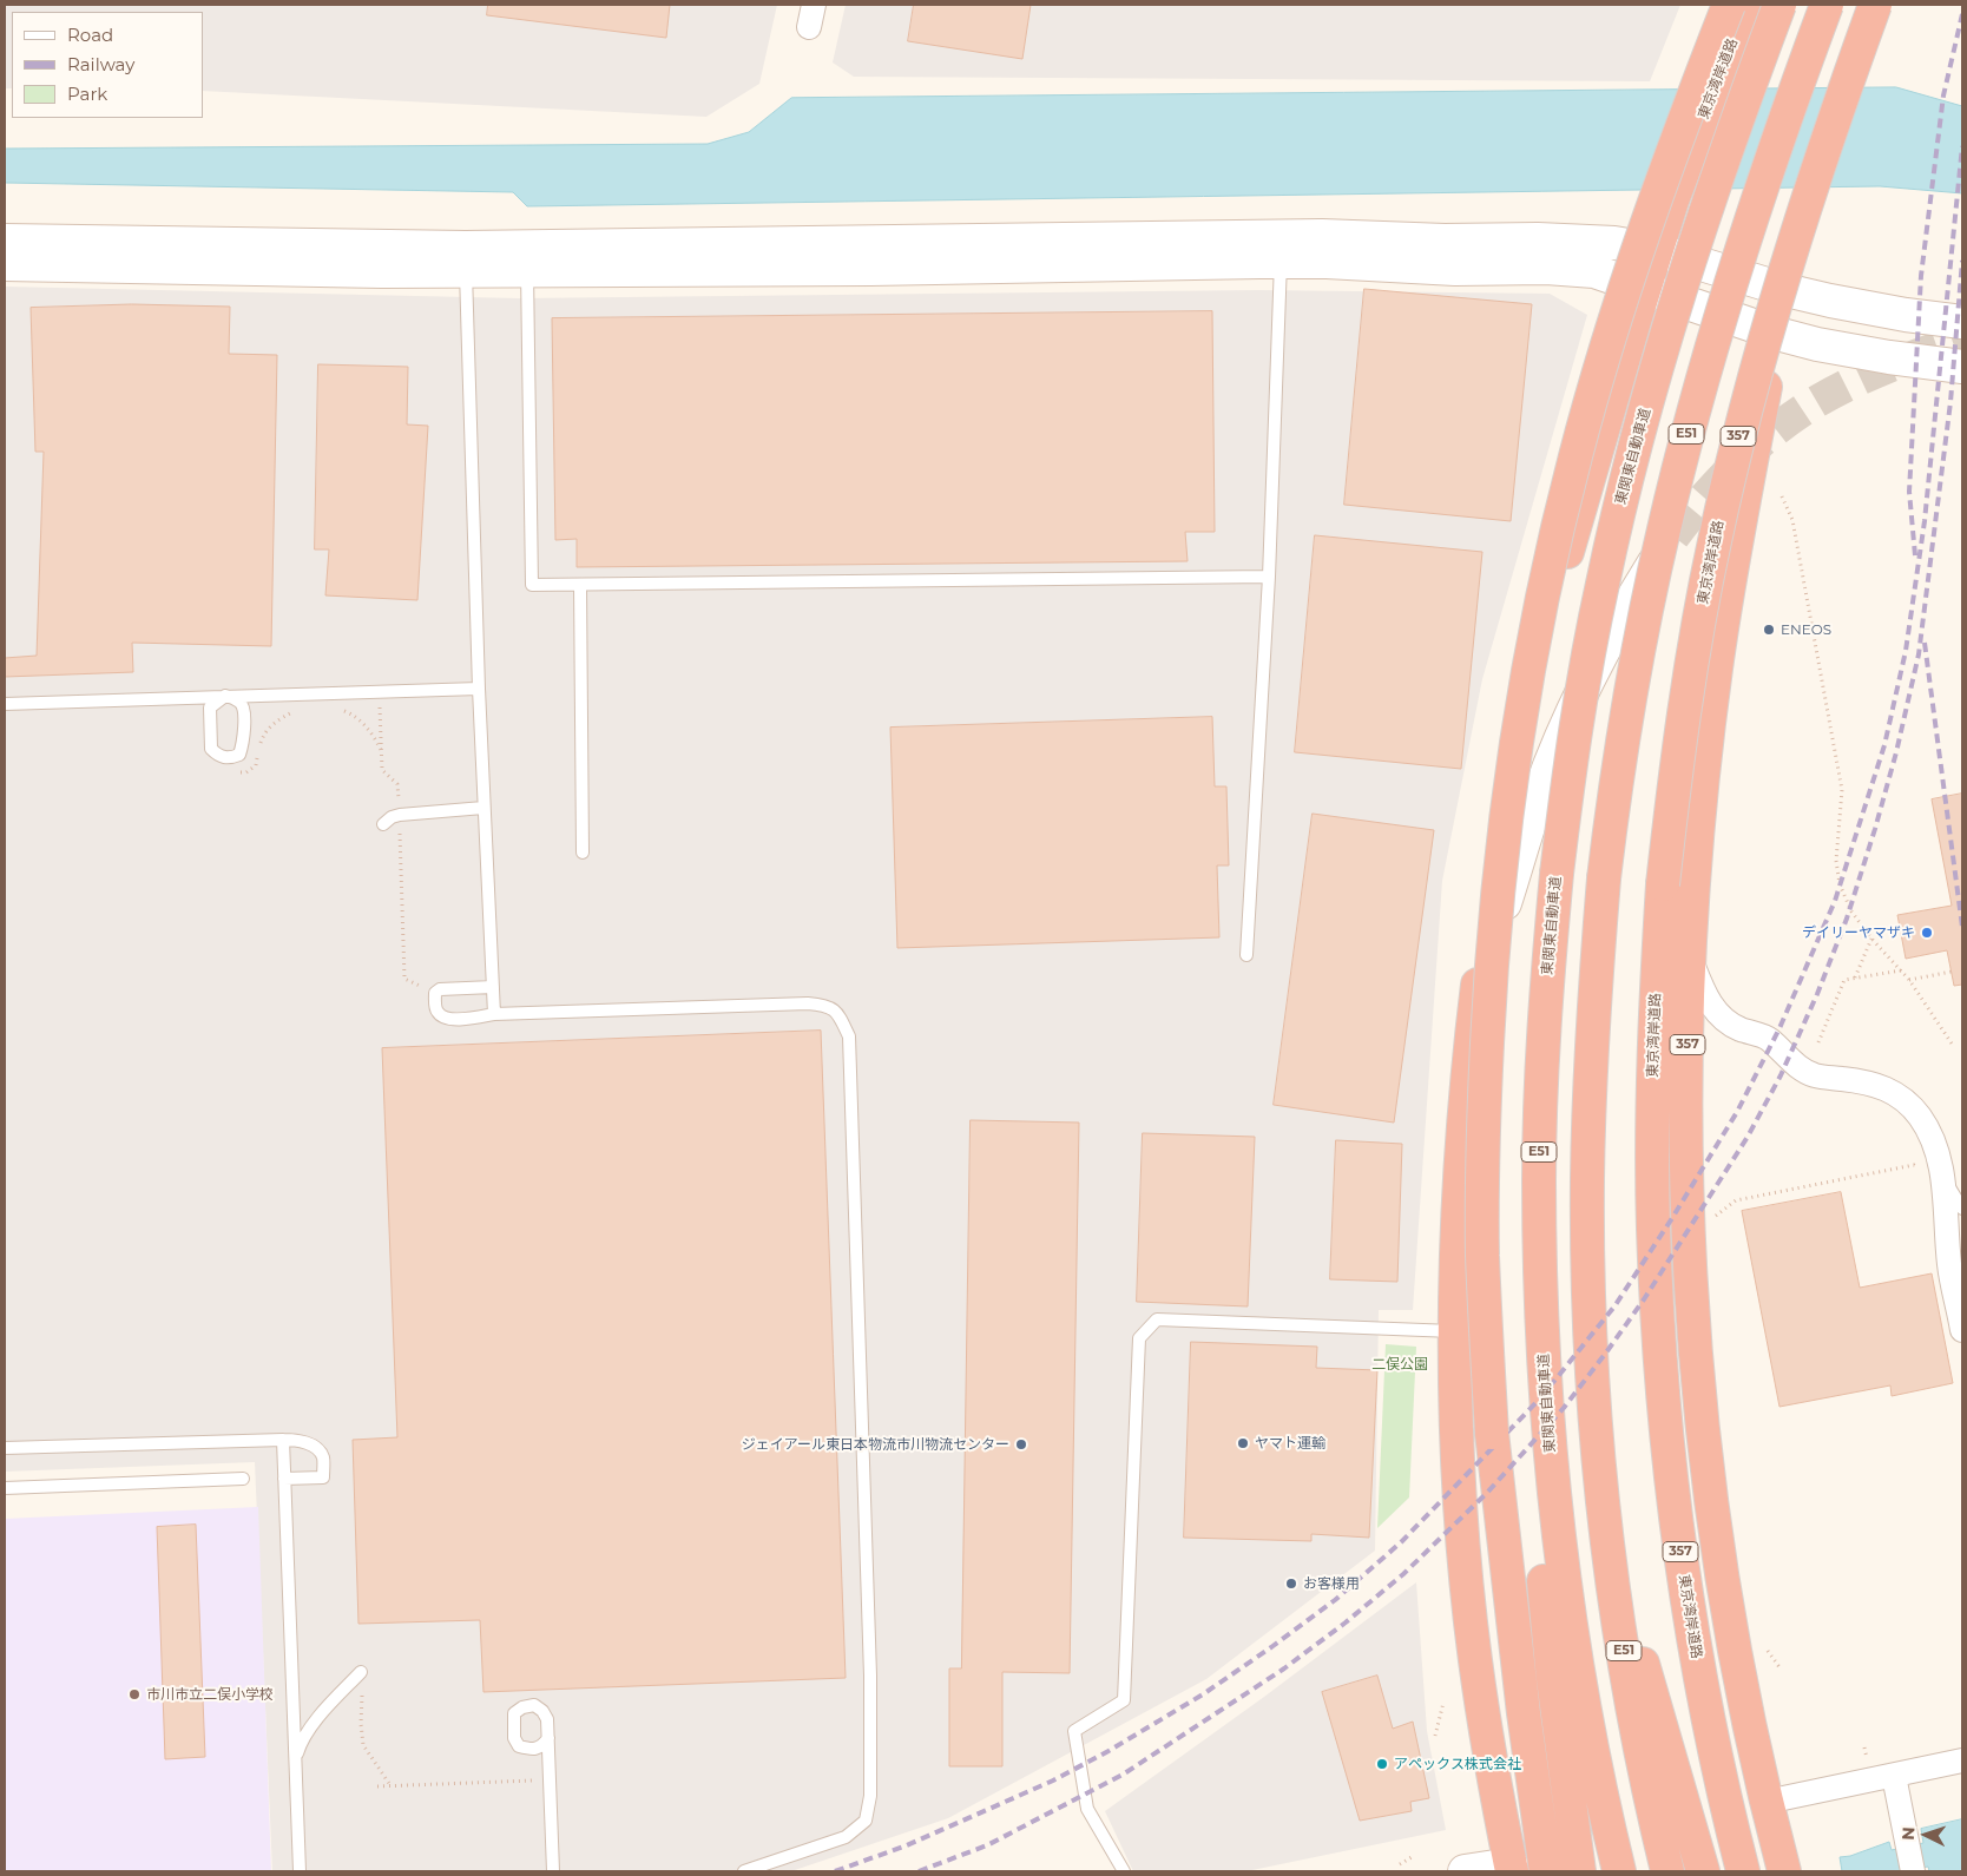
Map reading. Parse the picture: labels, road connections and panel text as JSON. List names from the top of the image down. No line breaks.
{"streets":{"highway":["東京湾岸道路","E51","357","東関東自動車道"]},"parks":["二俣公園"],"places":["ENEOS","デイリーヤマザキ","ヤマト運輸","ジェイアール東日本物流市川物流センター","お客様用","市川市立二俣小学校","アペックス株式会社"],"legend":["Road","Railway","Park"],"north":"left"}
